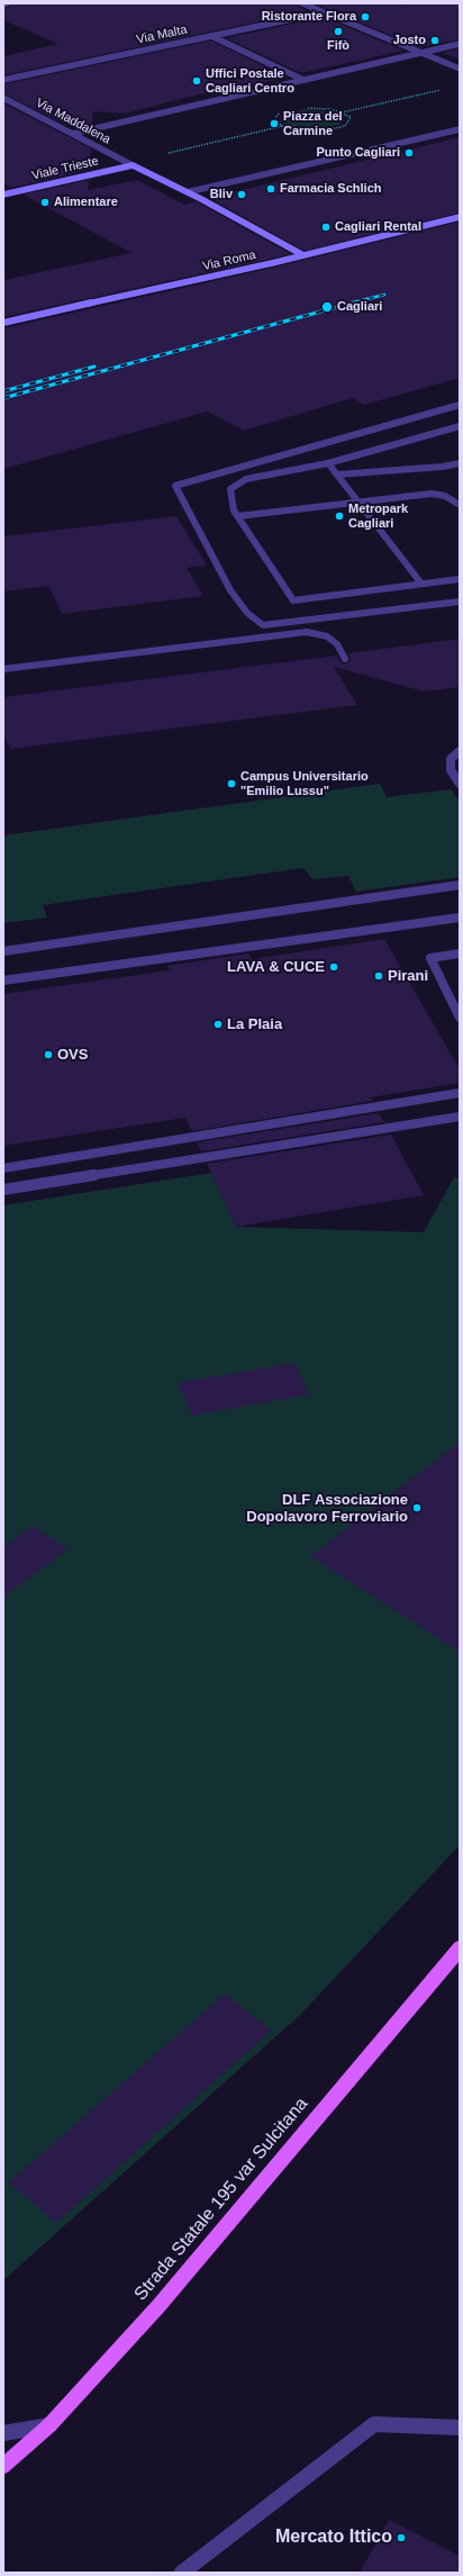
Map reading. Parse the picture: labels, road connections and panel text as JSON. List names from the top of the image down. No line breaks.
{"streets":{"main road":["Viale Trieste","Via Roma","Strada Statale 195 var Sulcitana"],"street":["Via Malta","Via Maddalena"]},"crossings":[["Via Maddalena","Viale Trieste"]],"places":["Ristorante Flora","Fifò","Josto","Uffici Postale Cagliari Centro","Piazza del Carmine","Punto Cagliari","Farmacia Schlich","Bliv","Alimentare","Cagliari Rental","Cagliari","Metropark Cagliari","Campus Universitario \"Emilio Lussu\"","LAVA & CUCE","Pirani","La Plaia","OVS","DLF Associazione Dopolavoro Ferroviario","Mercato Ittico"]}
